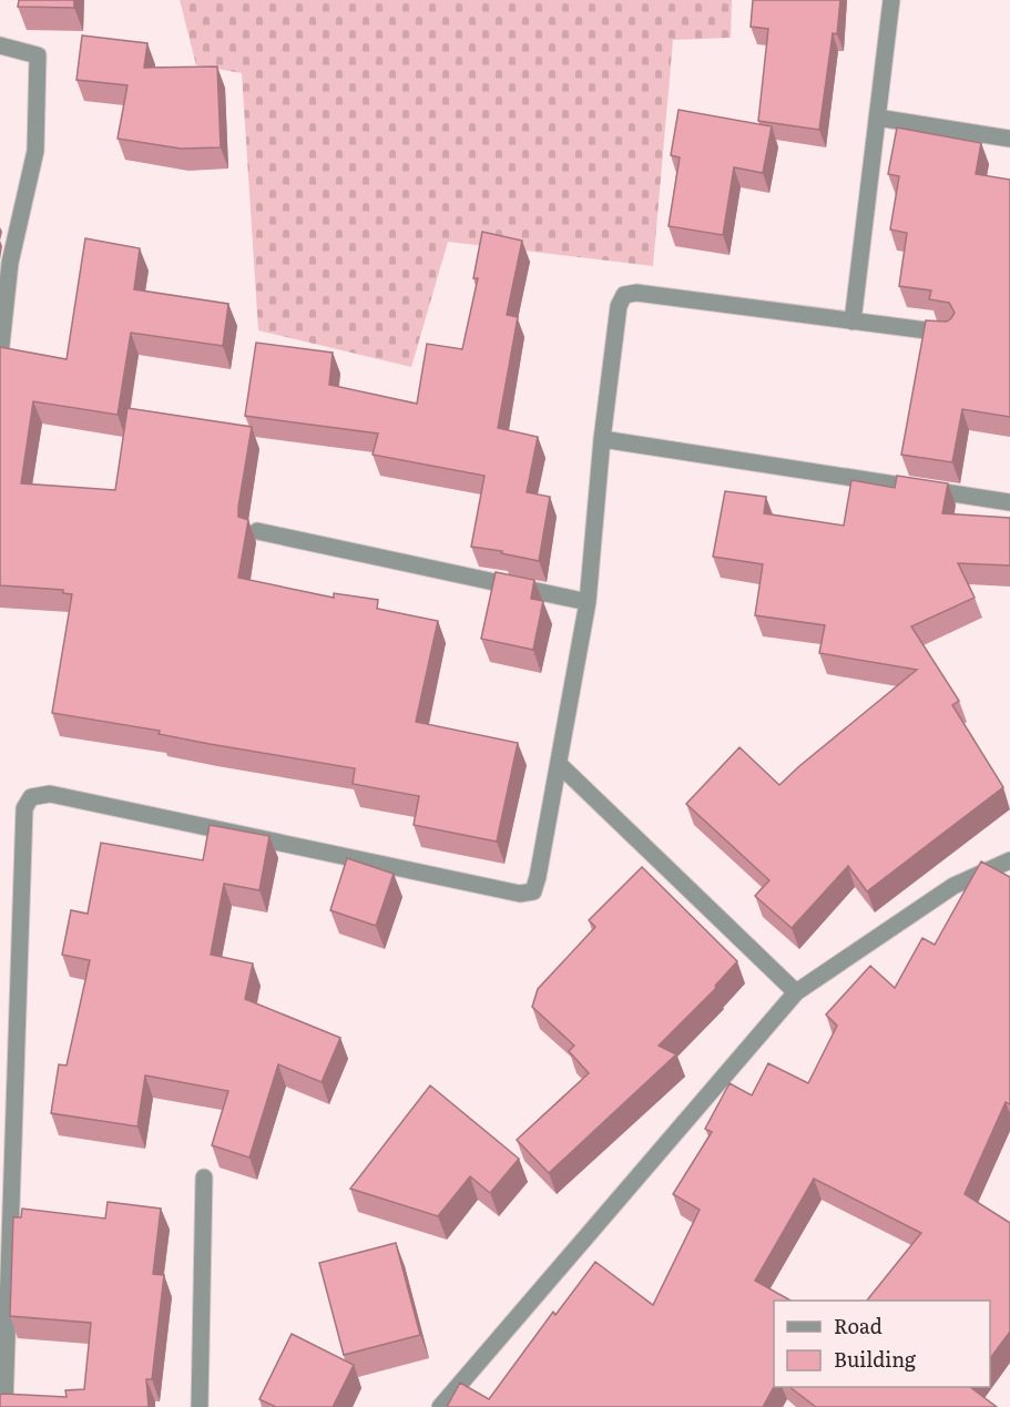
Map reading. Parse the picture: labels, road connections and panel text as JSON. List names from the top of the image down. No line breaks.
{"legend":["Road","Building"]}
